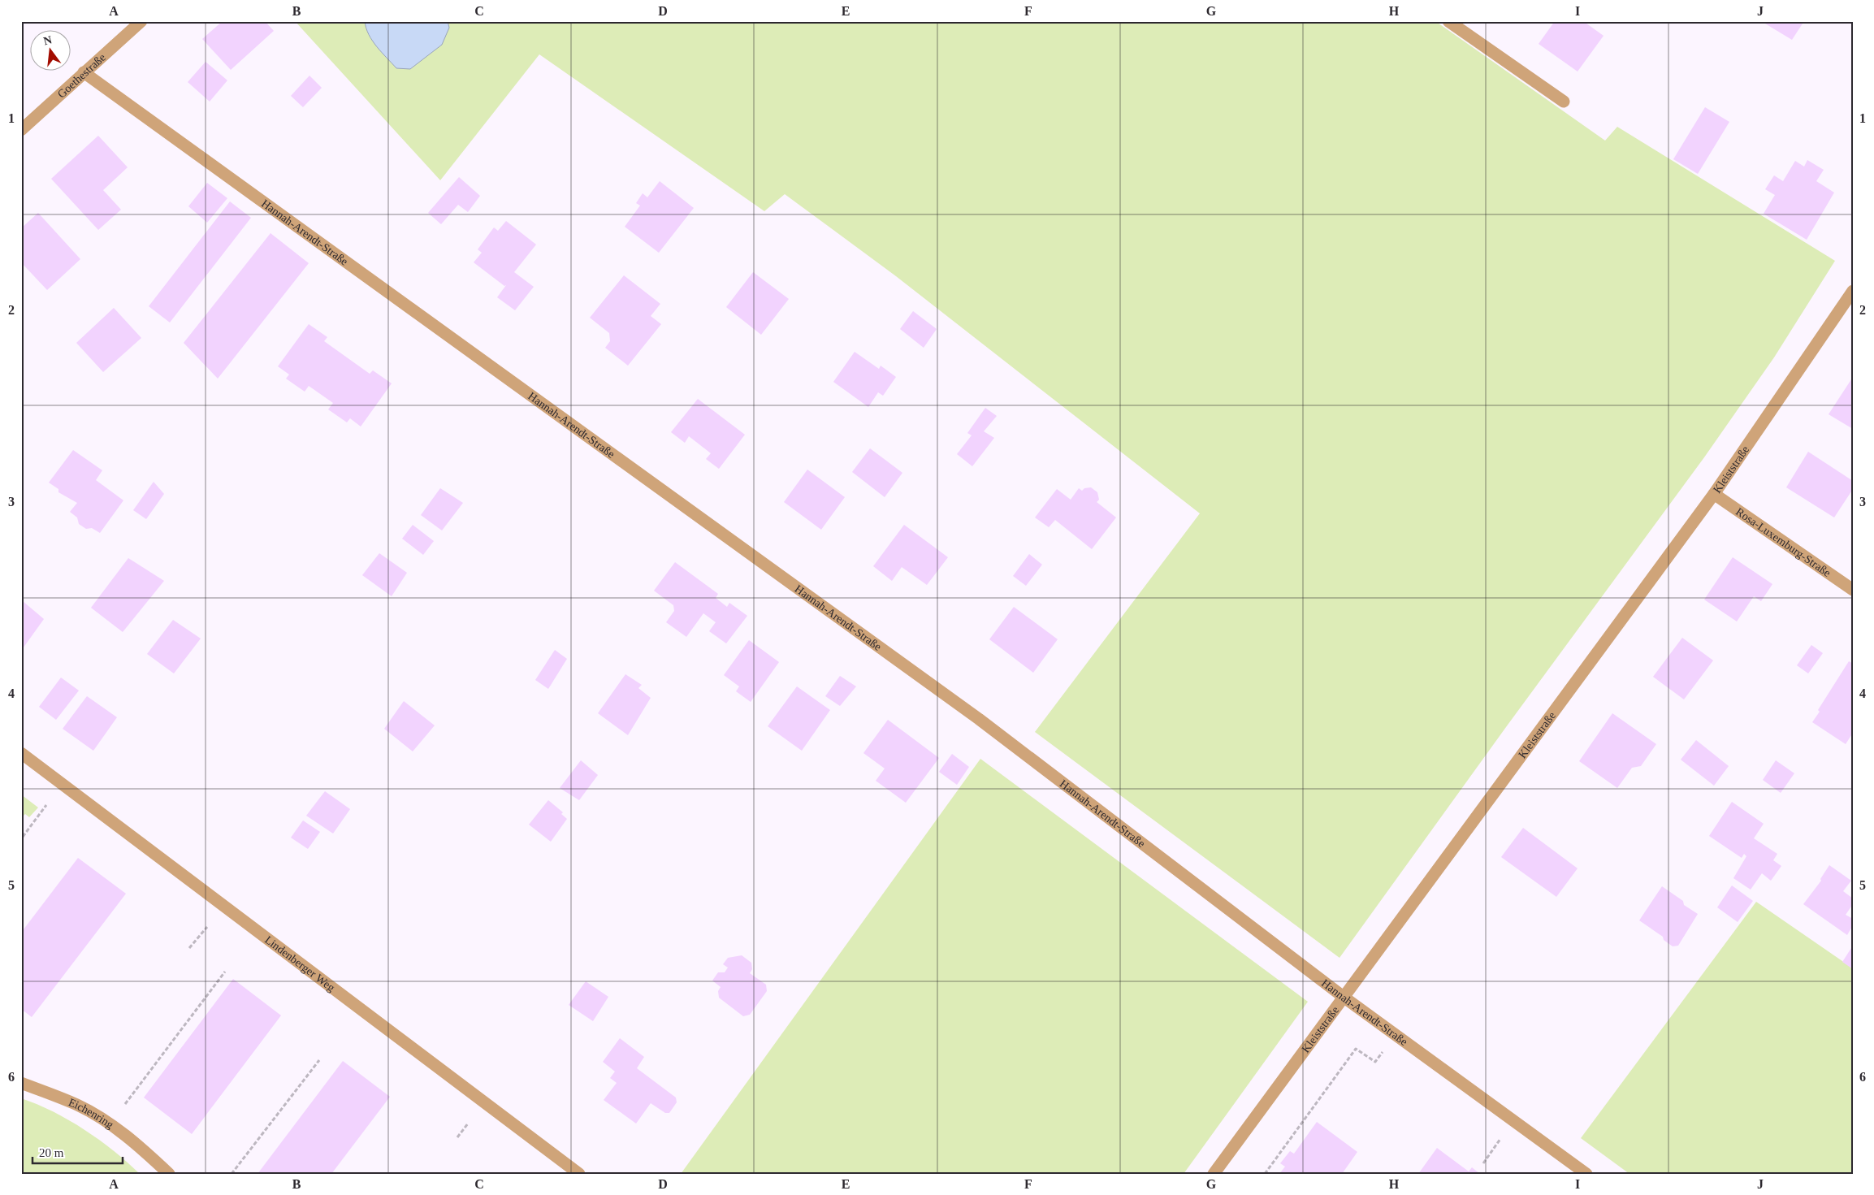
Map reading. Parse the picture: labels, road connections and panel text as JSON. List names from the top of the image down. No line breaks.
{"streets":{"street":["Goethestraße","Hannah-Arendt-Straße","Kleiststraße","Rosa-Luxemburg-Straße","Lindenberger Weg","Eichenring"]},"crossings":[["Goethestraße","Hannah-Arendt-Straße"],["Hannah-Arendt-Straße","Kleiststraße"],["Kleiststraße","Rosa-Luxemburg-Straße"]],"scale_bar":"20 m","north":"top","grid":{"columns":["A","B","C","D","E","F","G","H","I","J"],"rows":["1","2","3","4","5","6"]}}
